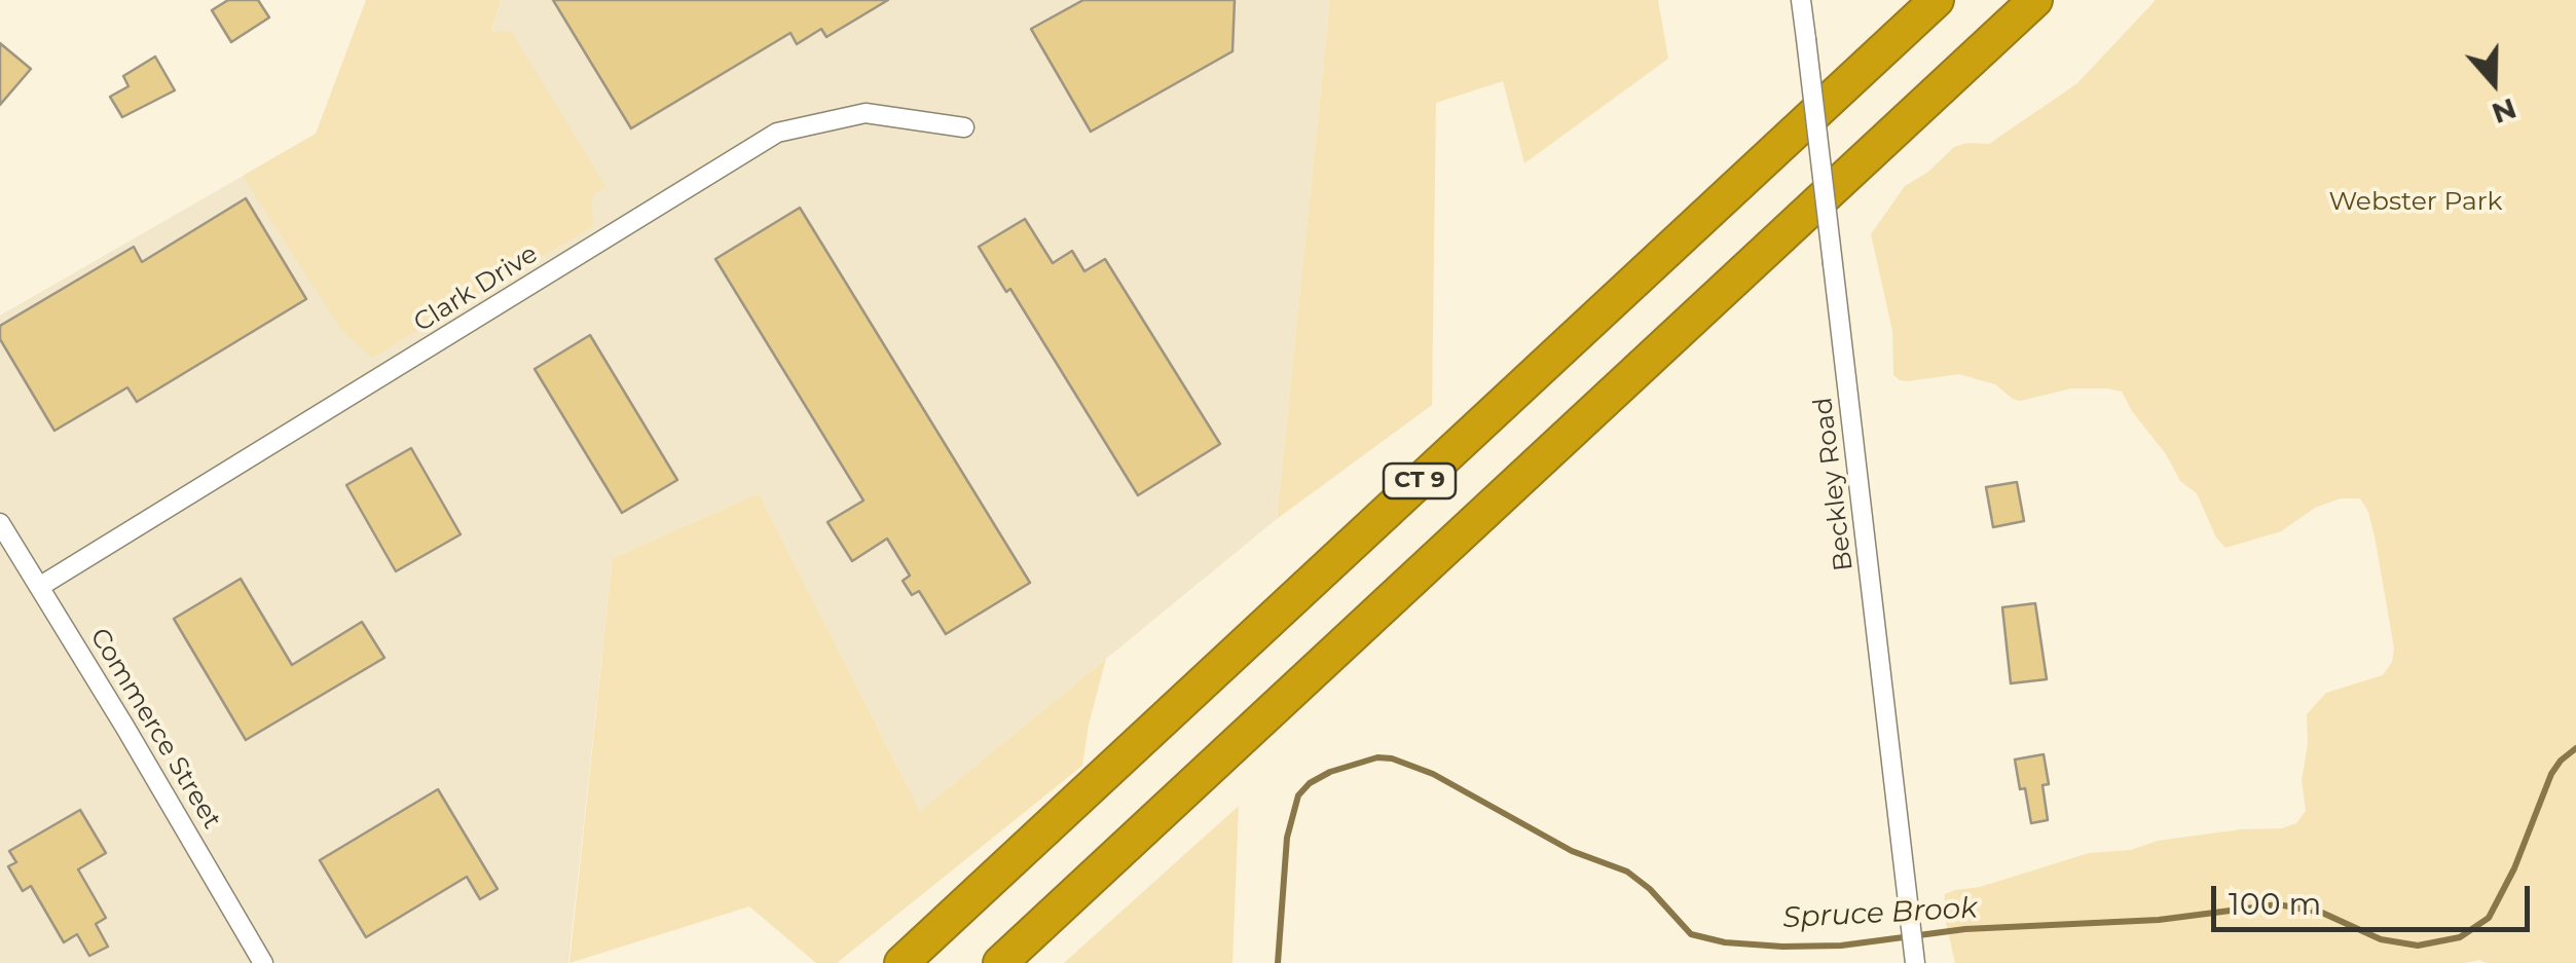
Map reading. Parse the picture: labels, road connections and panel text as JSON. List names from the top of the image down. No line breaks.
{"streets":{"highway":["CT 9"],"street":["Clark Drive","Beckley Road","Commerce Street"]},"crossings":[["Clark Drive","Commerce Street"]],"water":["Spruce Brook"],"parks":["Webster Park"],"scale_bar":"100 m","north":"bottom"}
